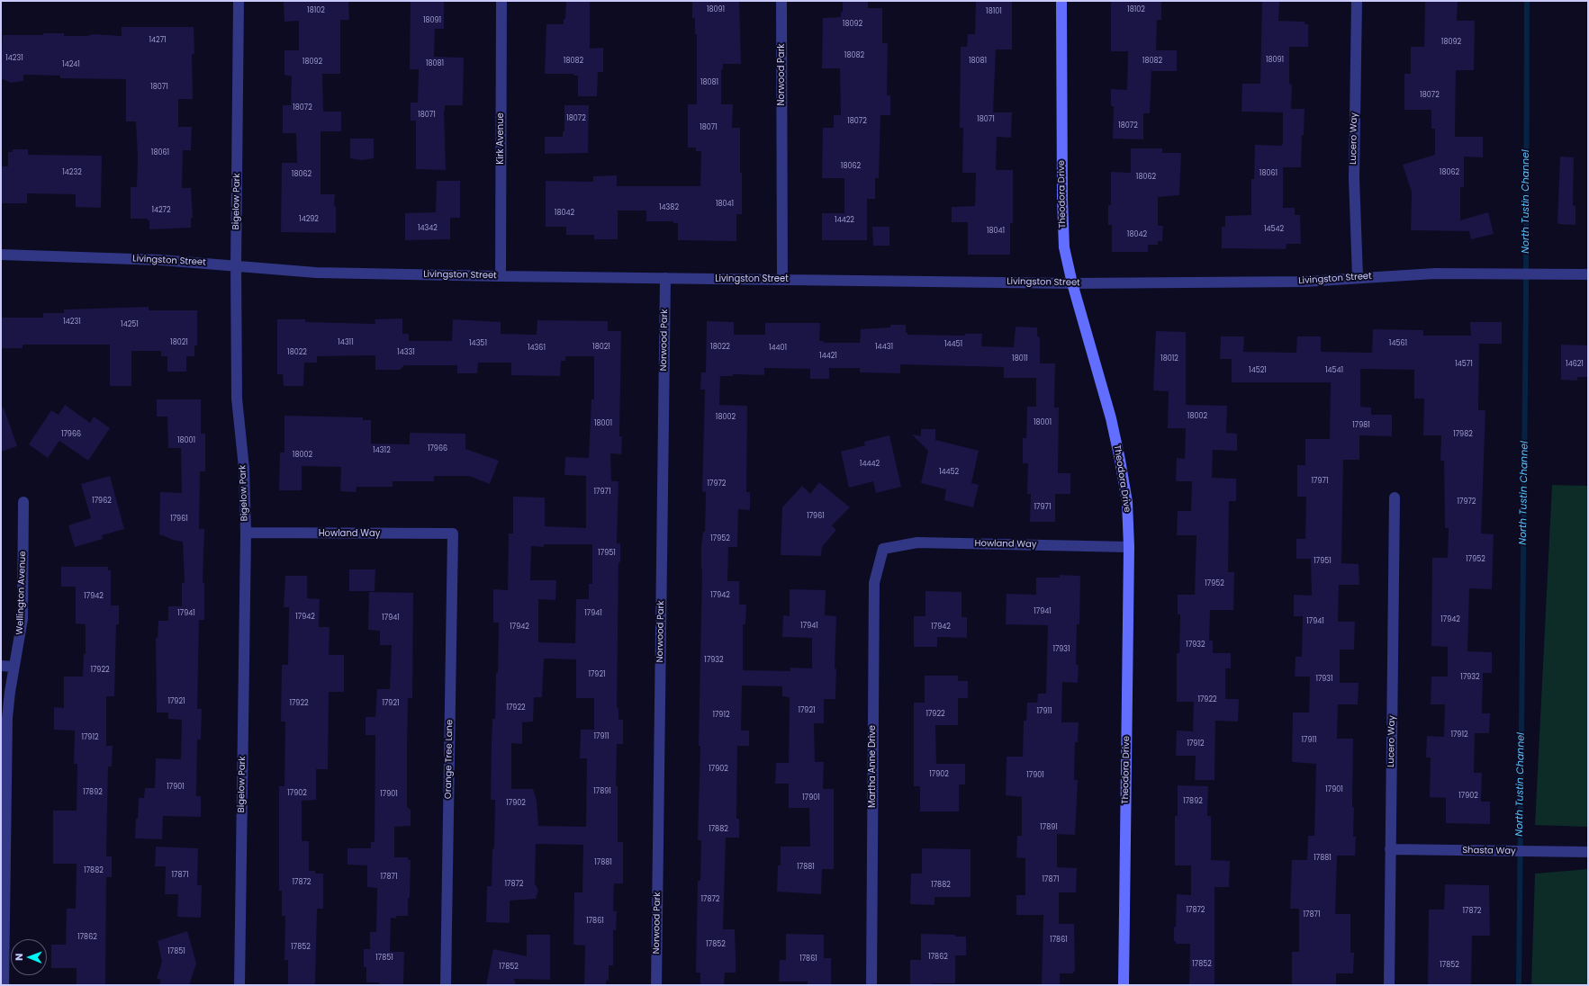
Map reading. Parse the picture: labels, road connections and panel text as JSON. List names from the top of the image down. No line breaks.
{"streets":{"street":["Norwood Park","Kirk Avenue","Lucero Way","Theodora Drive","Bigelow Park","Livingston Street","Howland Way","Wellington Avenue","Orange Tree Lane","Martha Anne Drive","Shasta Way"]},"crossings":[["Norwood Park","Livingston Street"],["Kirk Avenue","Livingston Street"],["Lucero Way","Livingston Street"],["Lucero Way","Shasta Way"],["Theodora Drive","Livingston Street"],["Theodora Drive","Howland Way"],["Bigelow Park","Livingston Street"],["Bigelow Park","Howland Way"],["Howland Way","Orange Tree Lane"],["Howland Way","Martha Anne Drive"]],"water":["North Tustin Channel"],"house_numbers":["18091","18102","18102","18101","18091","18092","14271","18092","18082","14231","18091","18082","18081","18082","18092","18081","14241","18081","18071","18072","18072","18071","18072","18071","18072","18072","18071","18061","18062","14232","18062","18061","18062","18062","18041","14382","14272","18042","14292","14422","14342","14542","18041","18042","14231","14251","18021","14311","14351","14561","14451","18021","18022","14431","14361","14401","18022","14331","14421","18011","18012","14571","14621","14521","14541","18002","18002","18001","18001","17981","17966","17982","18001","17966","14312","18002","14442","14452","17971","17972","17971","17962","17972","17971","17961","17961","17952","17951","17952","17951","17952","17942","17942","17941","17941","17941","17942","17941","17942","17941","17941","17942","17942","17932","17931","17932","17922","17921","17932","17931","17922","17921","17922","17921","17922","17921","17911","17922","17912","17912","17911","17912","17911","17912","17902","17902","17901","17901","17901","17891","17892","17902","17901","17902","17901","17892","17902","17891","17882","17881","17881","17881","17882","17871","17871","17871","17872","17872","17882","17872","17872","17872","17871","17861","17862","17861","17852","17852","17851","17862","17851","17861","17852","17852","17852"],"north":"left"}
